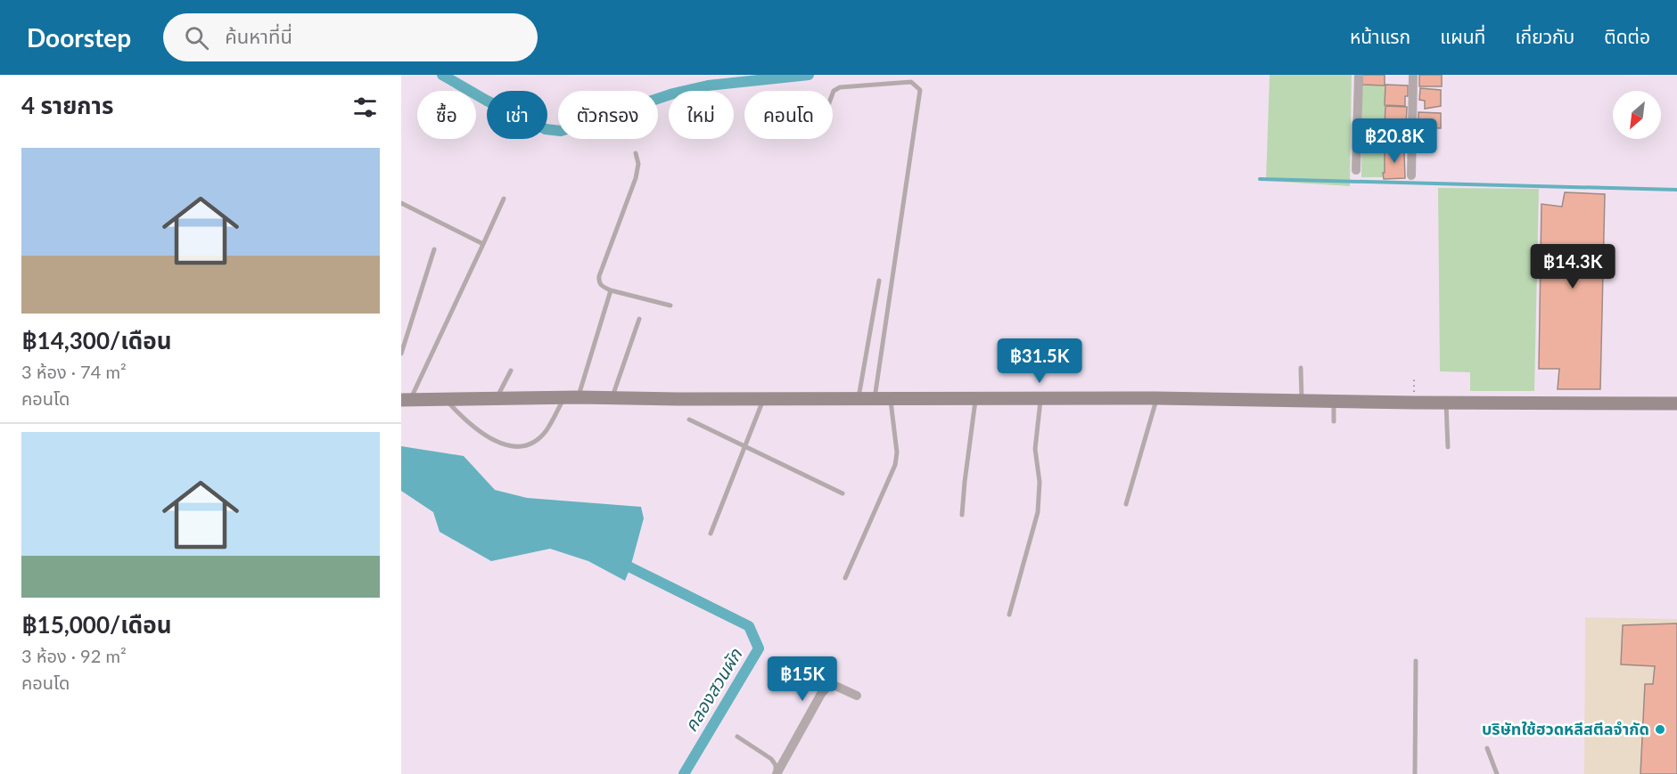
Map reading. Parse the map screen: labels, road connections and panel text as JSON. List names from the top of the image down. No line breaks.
{"water":["คลองสวนผัก"],"places":["บริษัทใช้ฮวดหลีสตีลจำกัด"],"north":"bottom left","page":{"header":"Doorstep","search":"ค้นหาที่นี่","nav":["หน้าแรก","แผนที่","เกี่ยวกับ","ติดต่อ"],"heading":"4 รายการ","chip":["ซื้อ","เช่า","ตัวกรอง","ใหม่","คอนโด"],"price":["฿20.8K","฿14.3K","฿31.5K","฿15K"],"list":[{"name":"฿14,300/เดือน","note":"3 ห้อง · 74 m² · คอนโด"},{"name":"฿15,000/เดือน","note":"3 ห้อง · 92 m² · คอนโด"}]}}
